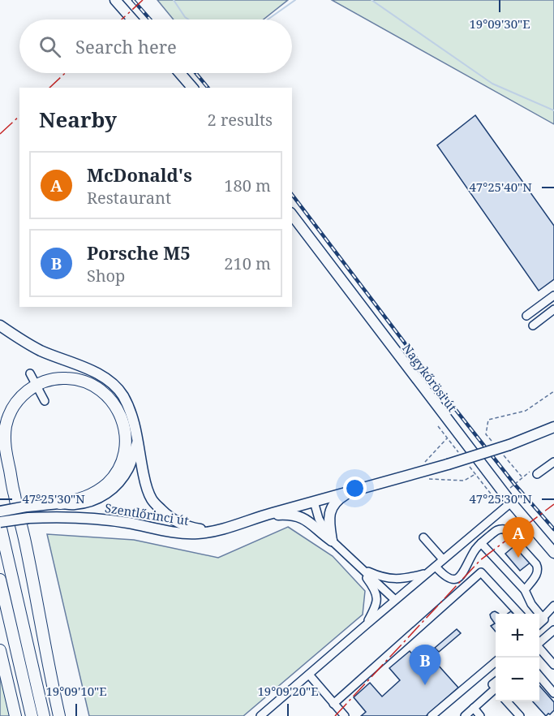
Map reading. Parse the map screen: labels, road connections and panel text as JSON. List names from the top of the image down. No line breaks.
{"streets":{"main road":["Nagykőrösi út","Szentlőrinci út"]},"page":{"search":"Search here","heading":["Nearby","2 results"],"list":[{"mark":"A","name":"McDonald's","note":"Restaurant","value":"180 m"},{"mark":"B","name":"Porsche M5","note":"Shop","value":"210 m"}],"pins":["A","B"],"map_buttons":["+","−"]},"coordinates":["19°09'30\"E","47°25'40\"N","47°25'30\"N","19°09'10\"E","19°09'20\"E"]}
